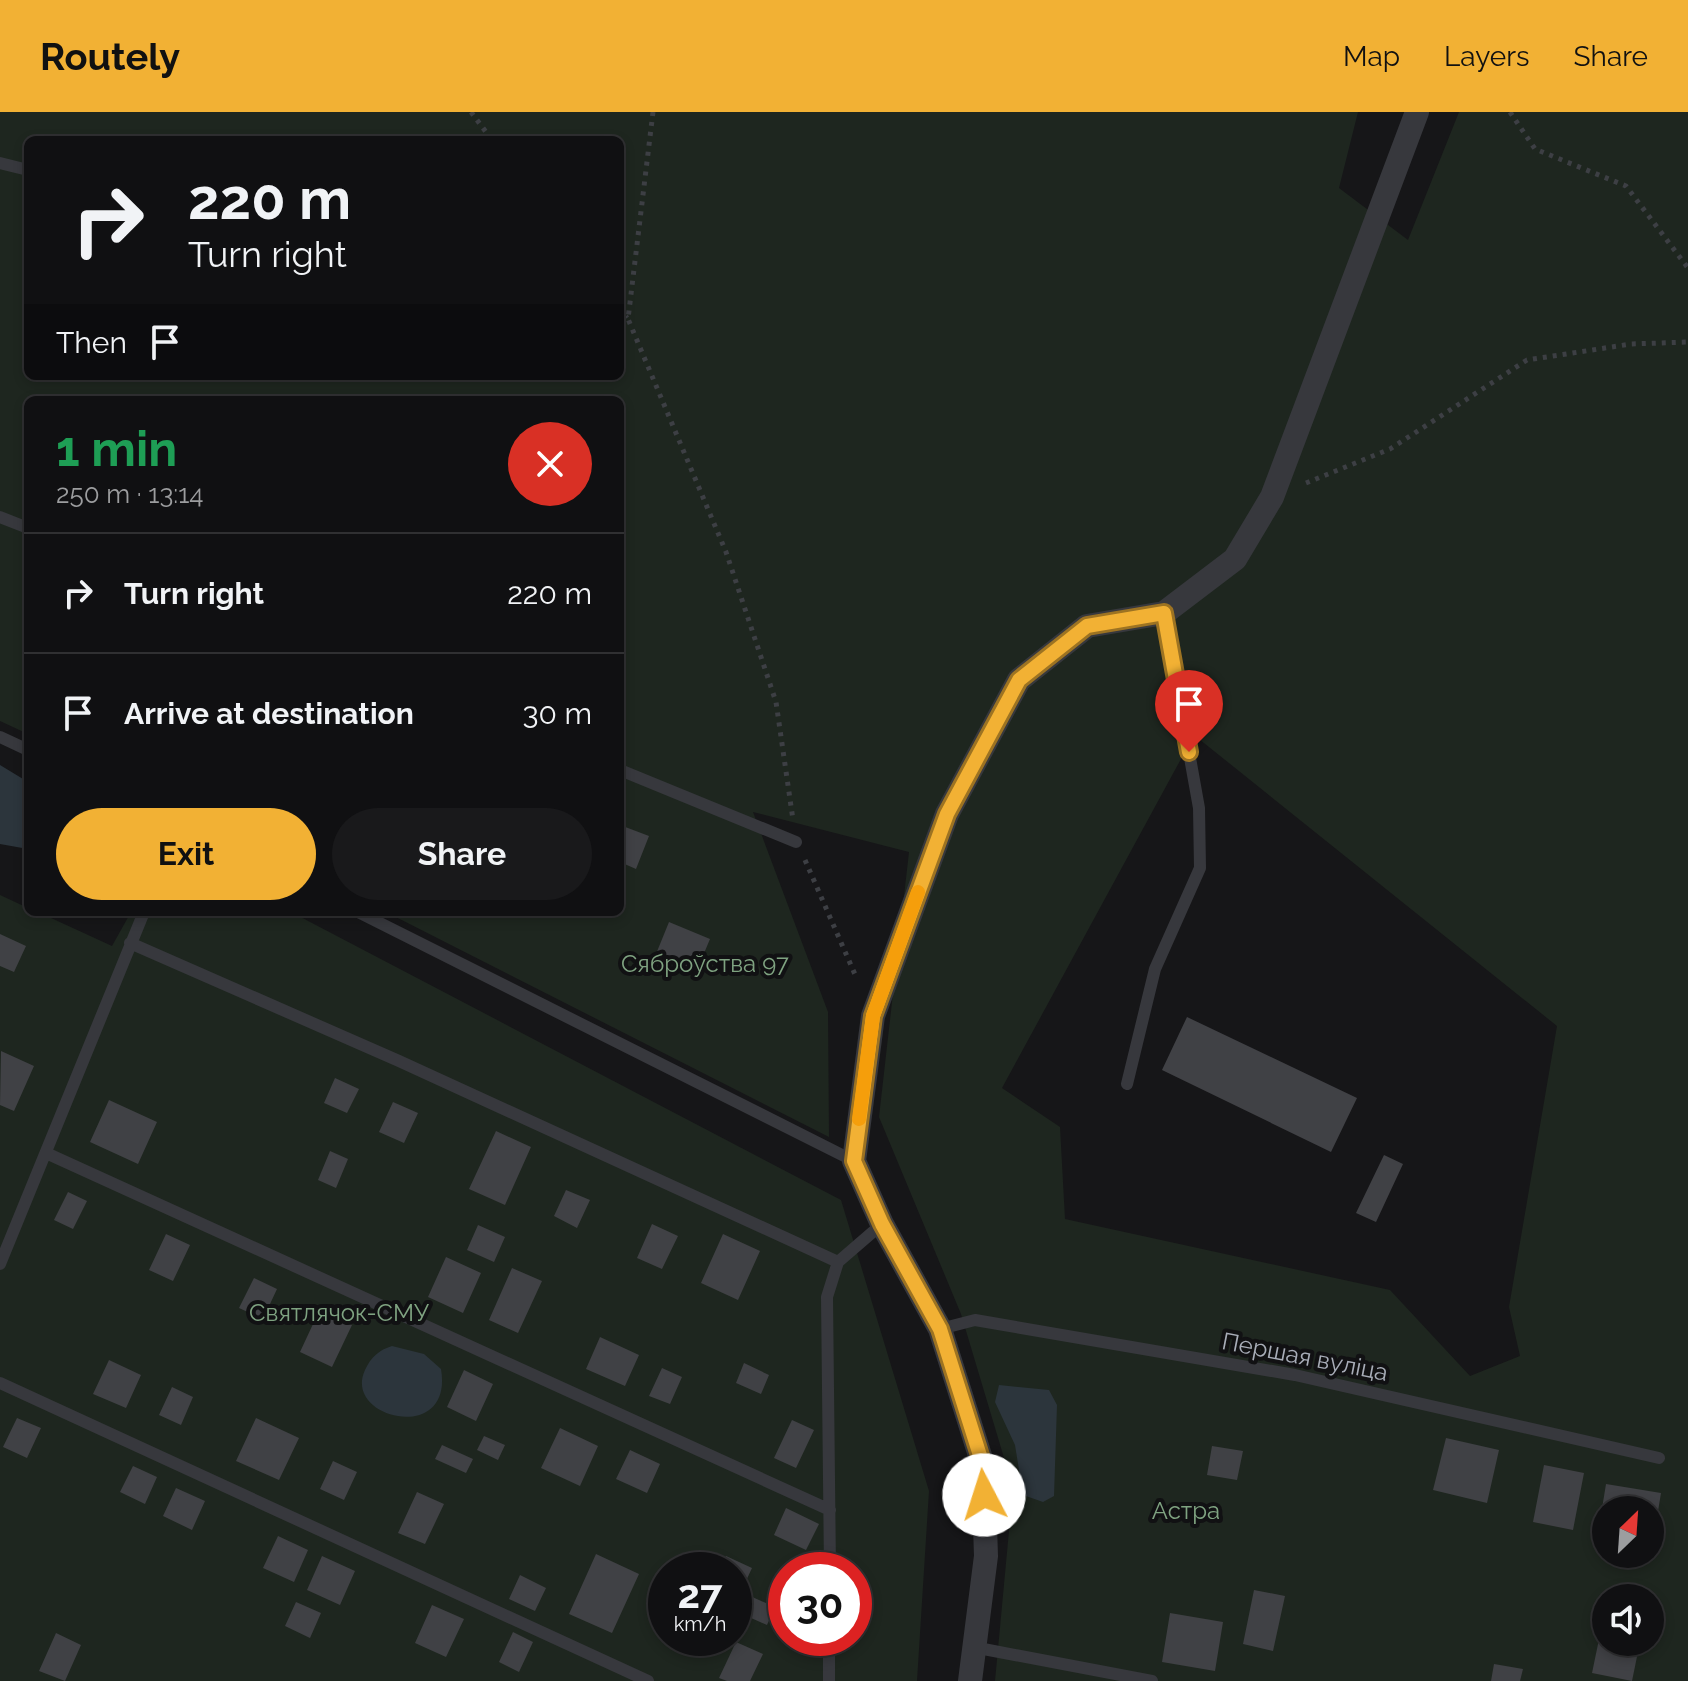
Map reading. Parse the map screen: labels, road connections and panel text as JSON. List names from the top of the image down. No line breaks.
{"streets":{"lane":["Першая вуліца"]},"parks":["Сяброўства 97","Святлячок-СМУ","Астра"],"north":"top right","page":{"header":"Routely","nav":["Map","Layers","Share"],"turn":["220 m","Turn right"],"then":"Then","heading":["1 min","250 m · 13:14"],"list":[{"name":"Turn right","value":"220 m"},{"name":"Arrive at destination","value":"30 m"}],"buttons":["Exit","Share"],"speed":"27 km/h","limit":"30"}}
